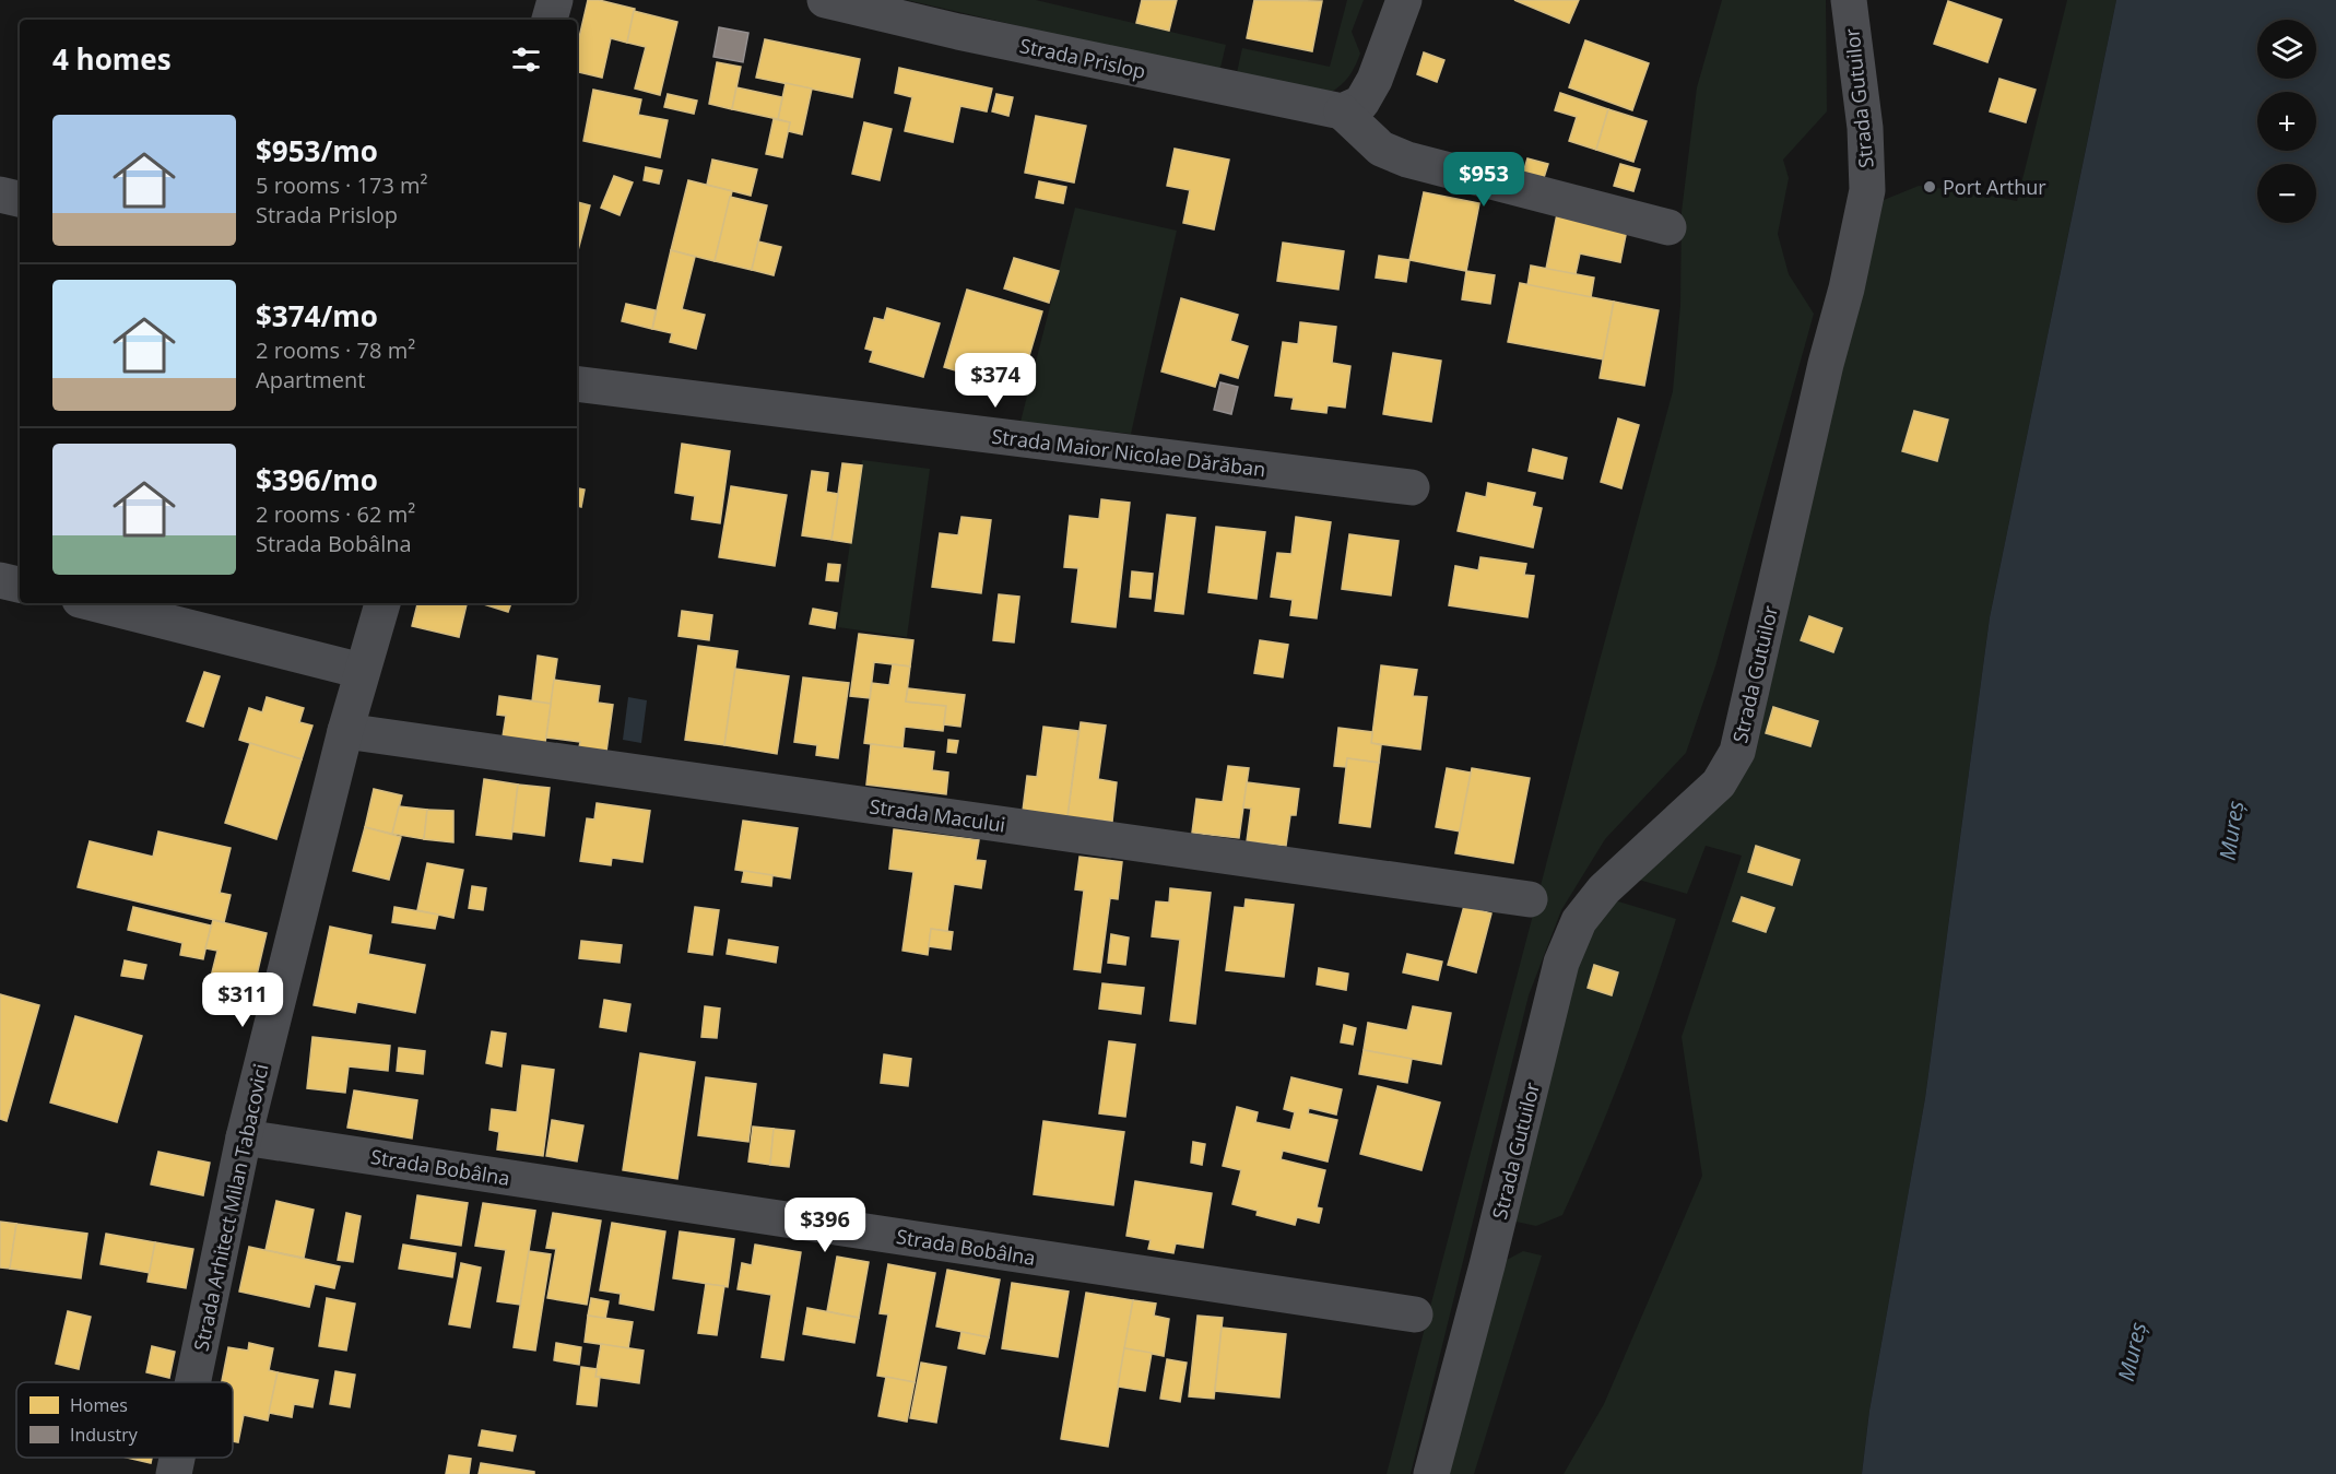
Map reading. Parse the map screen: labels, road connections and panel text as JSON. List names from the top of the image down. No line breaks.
{"streets":{"street":["Strada Prislop","Strada Gutuilor","Strada Maior Nicolae Dărăban","Strada Macului","Strada Bobâlna","Strada Arhitect Milan Tabacovici"]},"crossings":[["Strada Macului","Strada Arhitect Milan Tabacovici"],["Strada Bobâlna","Strada Arhitect Milan Tabacovici"]],"water":["Mureș"],"places":["Port Arthur"],"legend":["Homes","Industry"],"page":{"map_buttons":["+","−"],"heading":"4 homes","list":[{"name":"$953/mo","note":"5 rooms · 173 m² · Strada Prislop"},{"name":"$374/mo","note":"2 rooms · 78 m² · Apartment"},{"name":"$396/mo","note":"2 rooms · 62 m² · Strada Bobâlna"}],"price":["$953","$374","$311","$396"]}}
